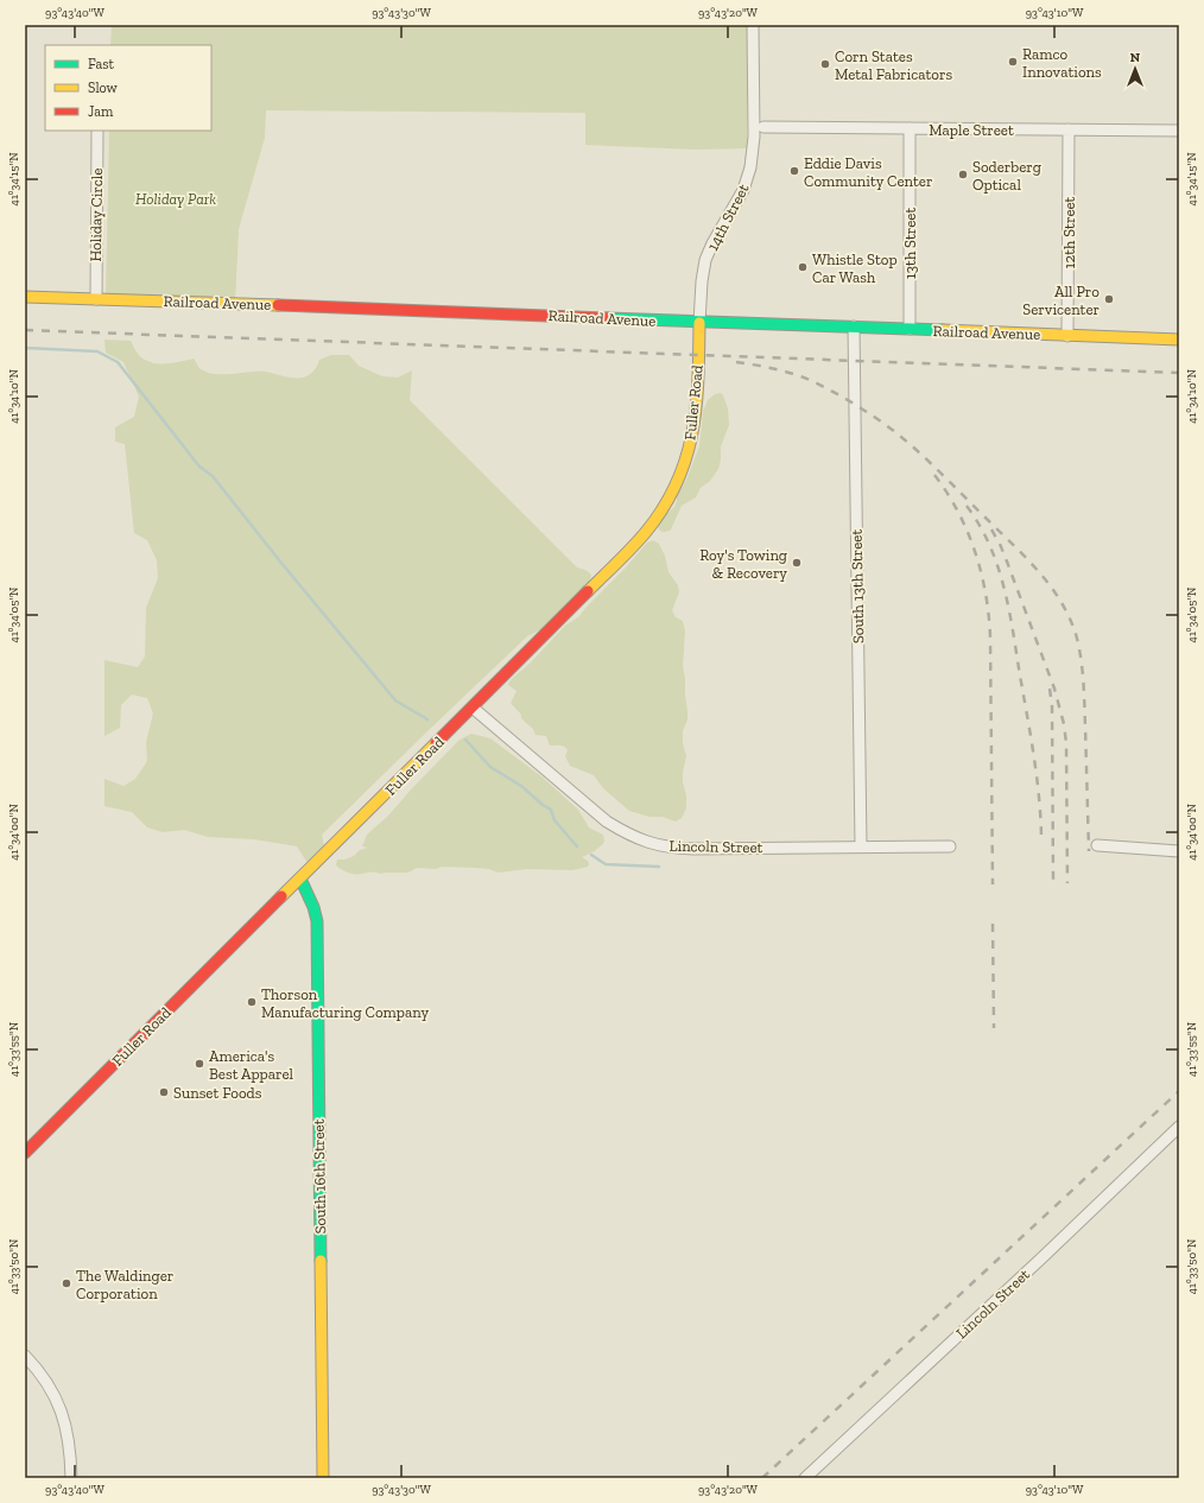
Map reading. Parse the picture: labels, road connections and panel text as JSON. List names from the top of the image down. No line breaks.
{"streets":{"street":["Maple Street","Holiday Circle","14th Street","12th Street","13th Street","Railroad Avenue","Fuller Road","South 13th Street","Lincoln Street","South 16th Street"]},"crossings":[["Maple Street","12th Street"],["Maple Street","13th Street"],["Holiday Circle","Railroad Avenue"],["14th Street","Railroad Avenue"],["14th Street","Fuller Road"],["12th Street","Railroad Avenue"],["13th Street","Railroad Avenue"],["Railroad Avenue","Fuller Road"],["Railroad Avenue","South 13th Street"],["Fuller Road","Lincoln Street"],["Fuller Road","South 16th Street"],["South 13th Street","Lincoln Street"]],"parks":["Holiday Park"],"places":["Ramco Innovations","Corn States Metal Fabricators","Eddie Davis Community Center","Soderberg Optical","Whistle Stop Car Wash","All Pro Servicenter","Roy's Towing & Recovery","Thorson Manufacturing Company","America's Best Apparel","Sunset Foods","The Waldinger Corporation"],"legend":["Fast","Slow","Jam"],"north":"top","coordinates":["93°43'40\"W","93°43'30\"W","93°43'20\"W","93°43'10\"W","41°34'15\"N","41°34'10\"N","41°34'05\"N","41°34'00\"N","41°33'55\"N","41°33'50\"N"]}
